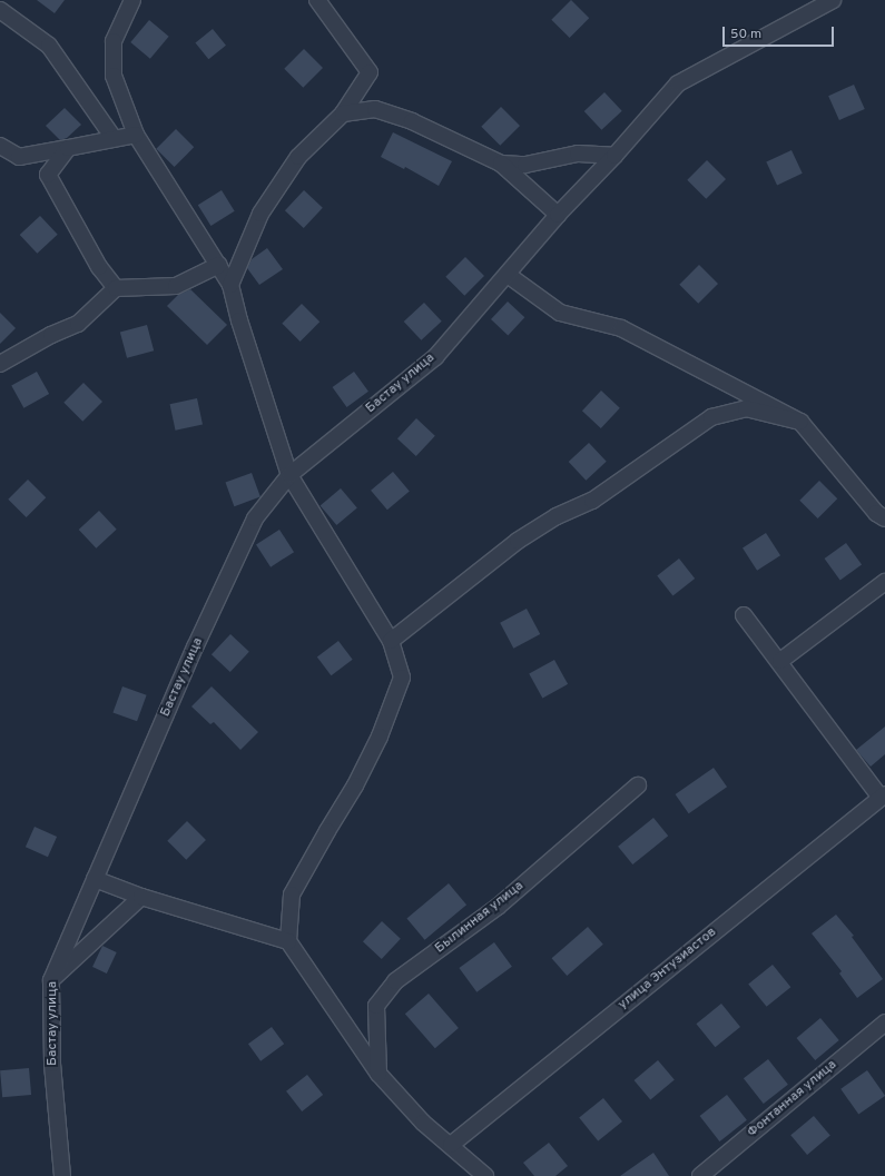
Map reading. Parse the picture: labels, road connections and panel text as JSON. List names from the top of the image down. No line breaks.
{"streets":{"street":["Бастау улица","Былинная улица","улица Энтузиастов","Фонтанная улица"]},"scale_bar":"50 m"}
